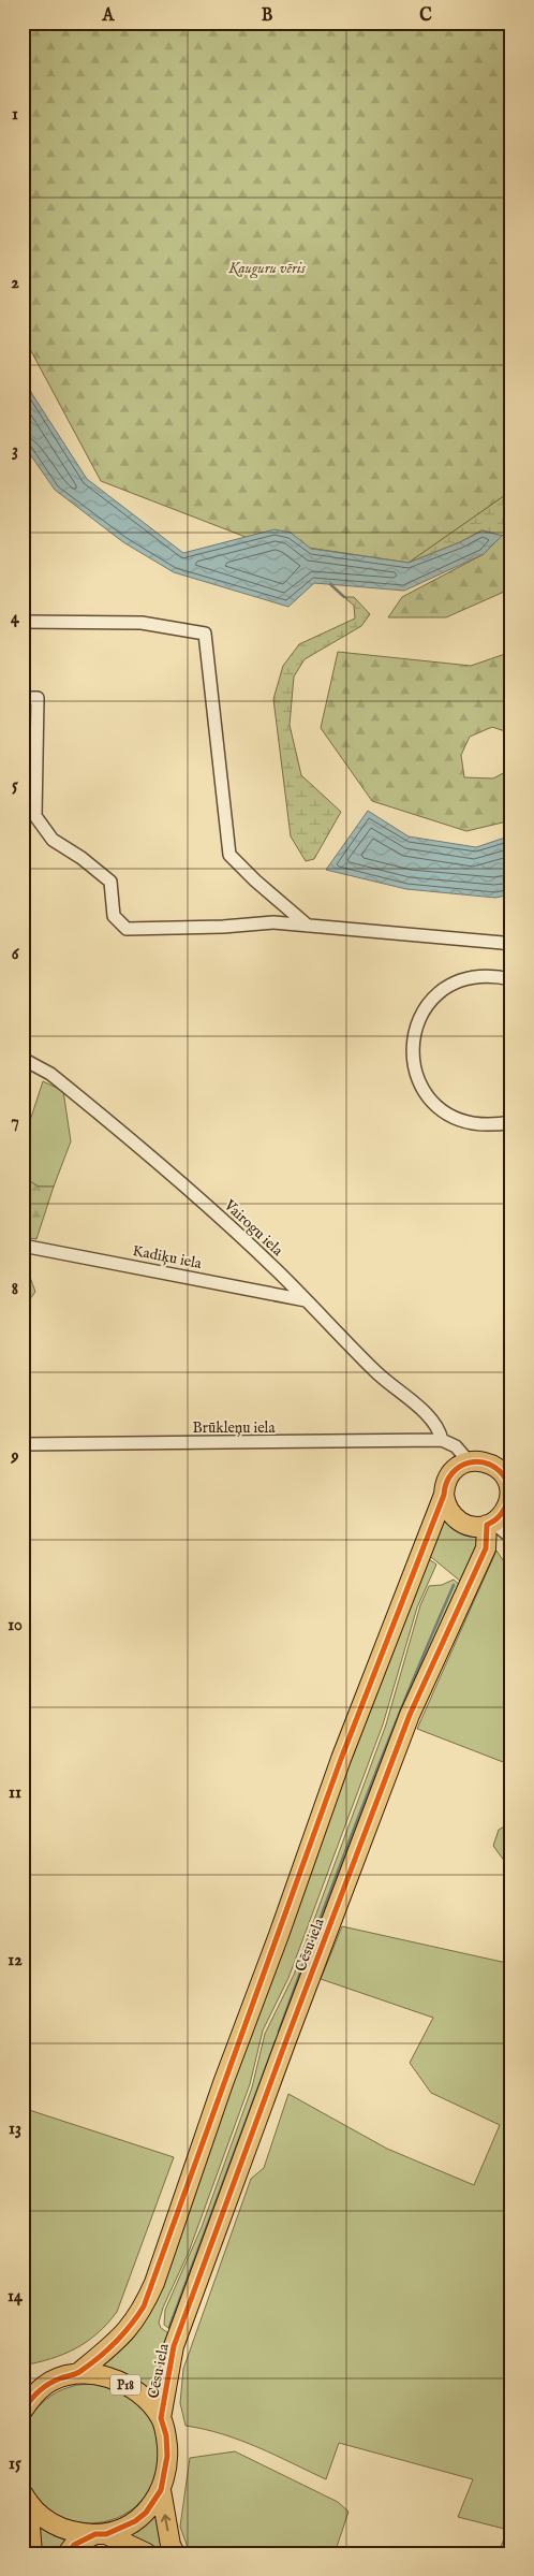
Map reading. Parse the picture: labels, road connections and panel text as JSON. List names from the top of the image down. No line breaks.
{"streets":{"main road":["Cēsu iela","P18"],"street":["Vairogu iela","Kadiķu iela","Brūkleņu iela"]},"crossings":[["Vairogu iela","Kadiķu iela"],["Vairogu iela","Brūkleņu iela"],["Cēsu iela","P18"]],"parks":["Kauguru vēris"],"grid":{"columns":["A","B","C"],"rows":["1","2","3","4","5","6","7","8","9","10","11","12","13","14","15"]}}
